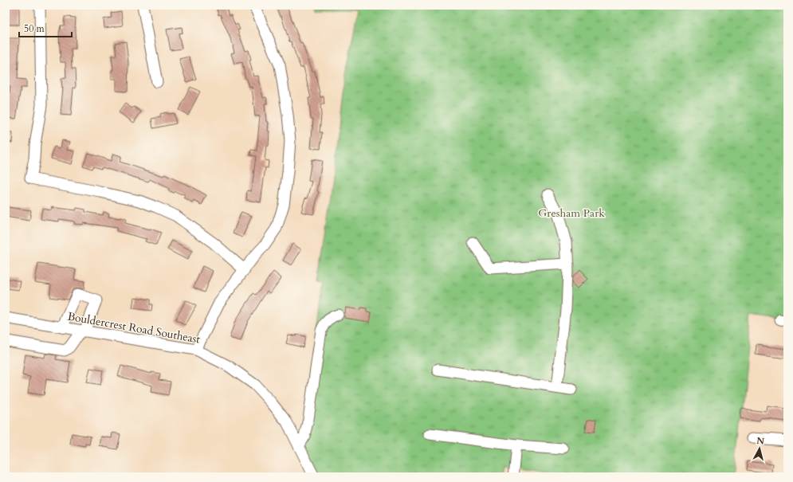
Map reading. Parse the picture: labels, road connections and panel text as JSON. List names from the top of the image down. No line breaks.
{"streets":{"street":["Bouldercrest Road Southeast"]},"parks":["Gresham Park"],"scale_bar":"50 m","north":"top"}
